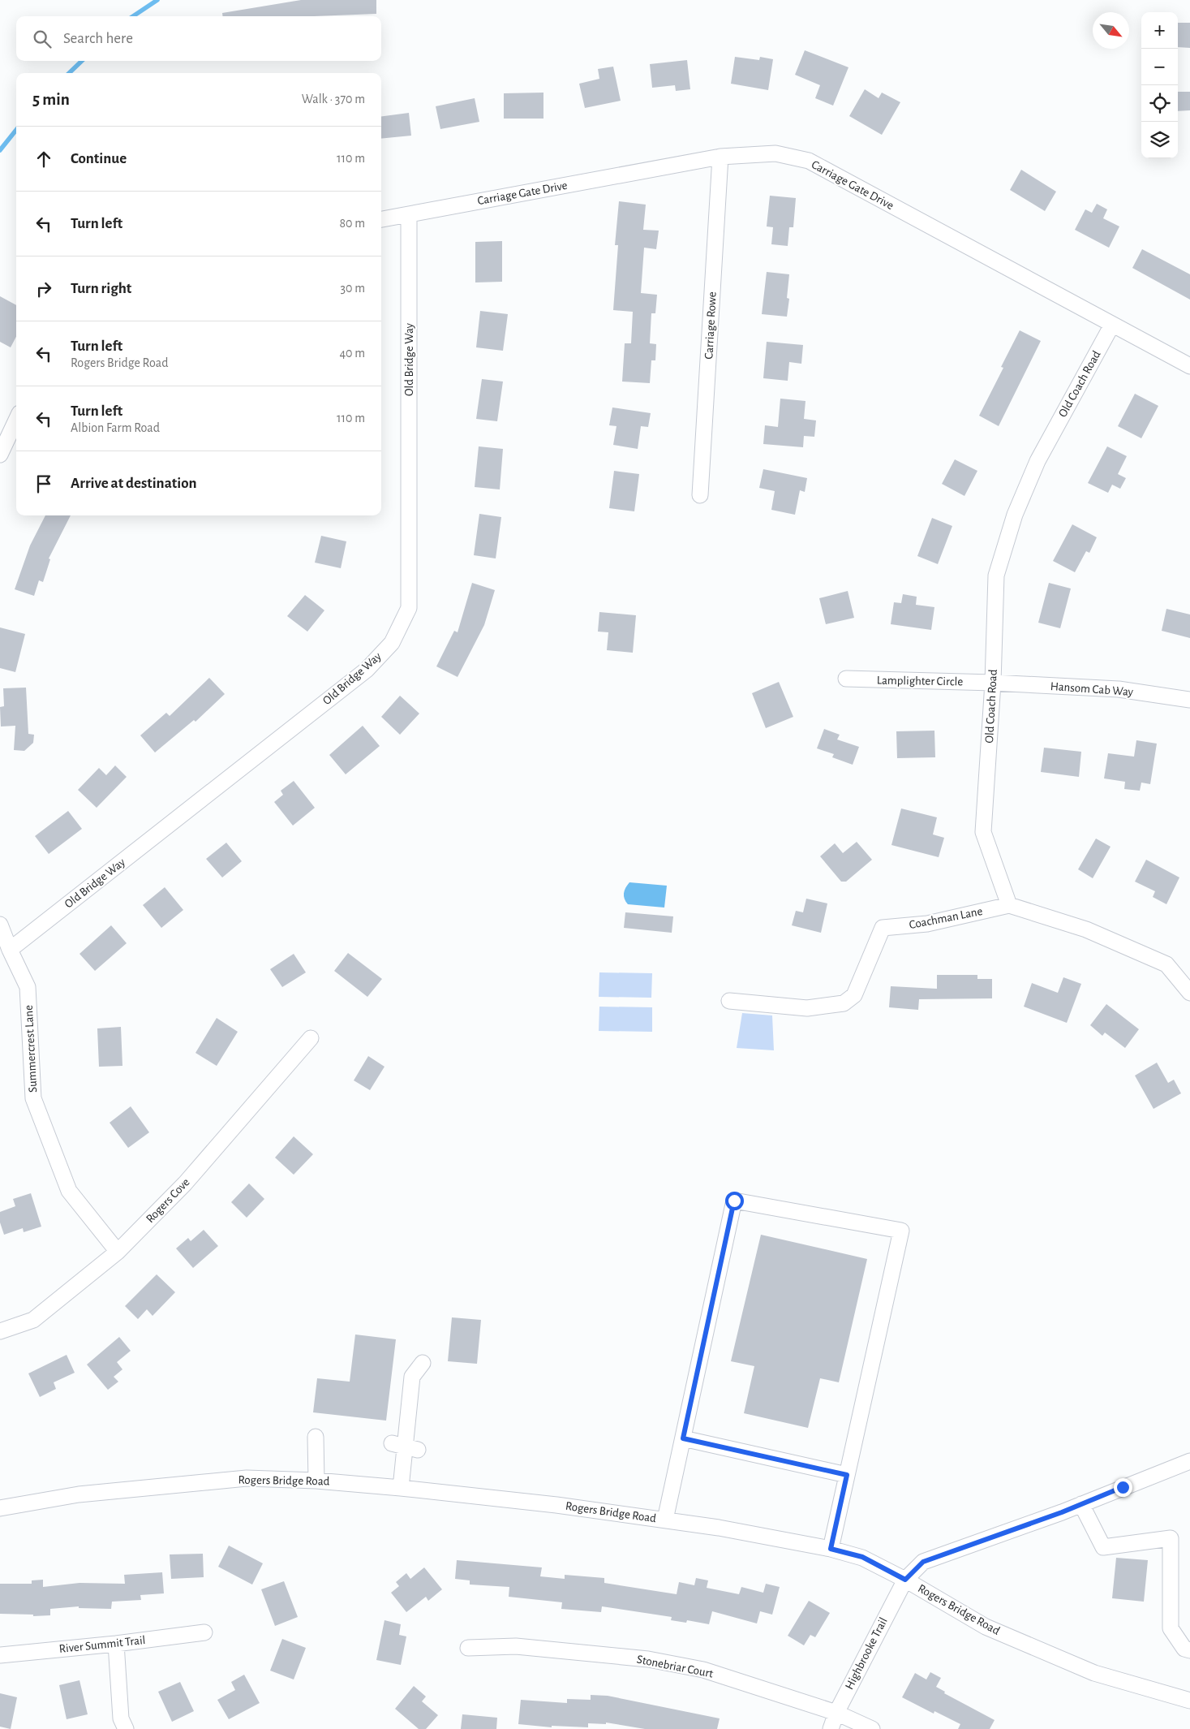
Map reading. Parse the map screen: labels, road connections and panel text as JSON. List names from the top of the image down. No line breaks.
{"streets":{"street":["Carriage Gate Drive","Carriage Rowe","Old Bridge Way","Old Coach Road","Lamplighter Circle","Hansom Cab Way","Coachman Lane","Summercrest Lane","Rogers Cove","Rogers Bridge Road","River Summit Trail","Highbrooke Trail","Stonebriar Court"]},"crossings":[["Carriage Gate Drive","Carriage Rowe"],["Carriage Gate Drive","Old Bridge Way"],["Carriage Gate Drive","Old Coach Road"],["Old Bridge Way","Summercrest Lane"],["Old Coach Road","Lamplighter Circle"],["Old Coach Road","Hansom Cab Way"],["Old Coach Road","Coachman Lane"],["Lamplighter Circle","Hansom Cab Way"],["Summercrest Lane","Rogers Cove"],["Rogers Bridge Road","Highbrooke Trail"],["Highbrooke Trail","Stonebriar Court"]],"north":"bottom right","page":{"map_buttons":["+","−"],"search":"Search here","heading":["5 min","Walk · 370 m"],"list":[["Continue","110 m"],["Turn left","80 m"],["Turn right","30 m"],["Turn left","Rogers Bridge Road","40 m"],["Turn left","Albion Farm Road","110 m"],"Arrive at destination"]}}
